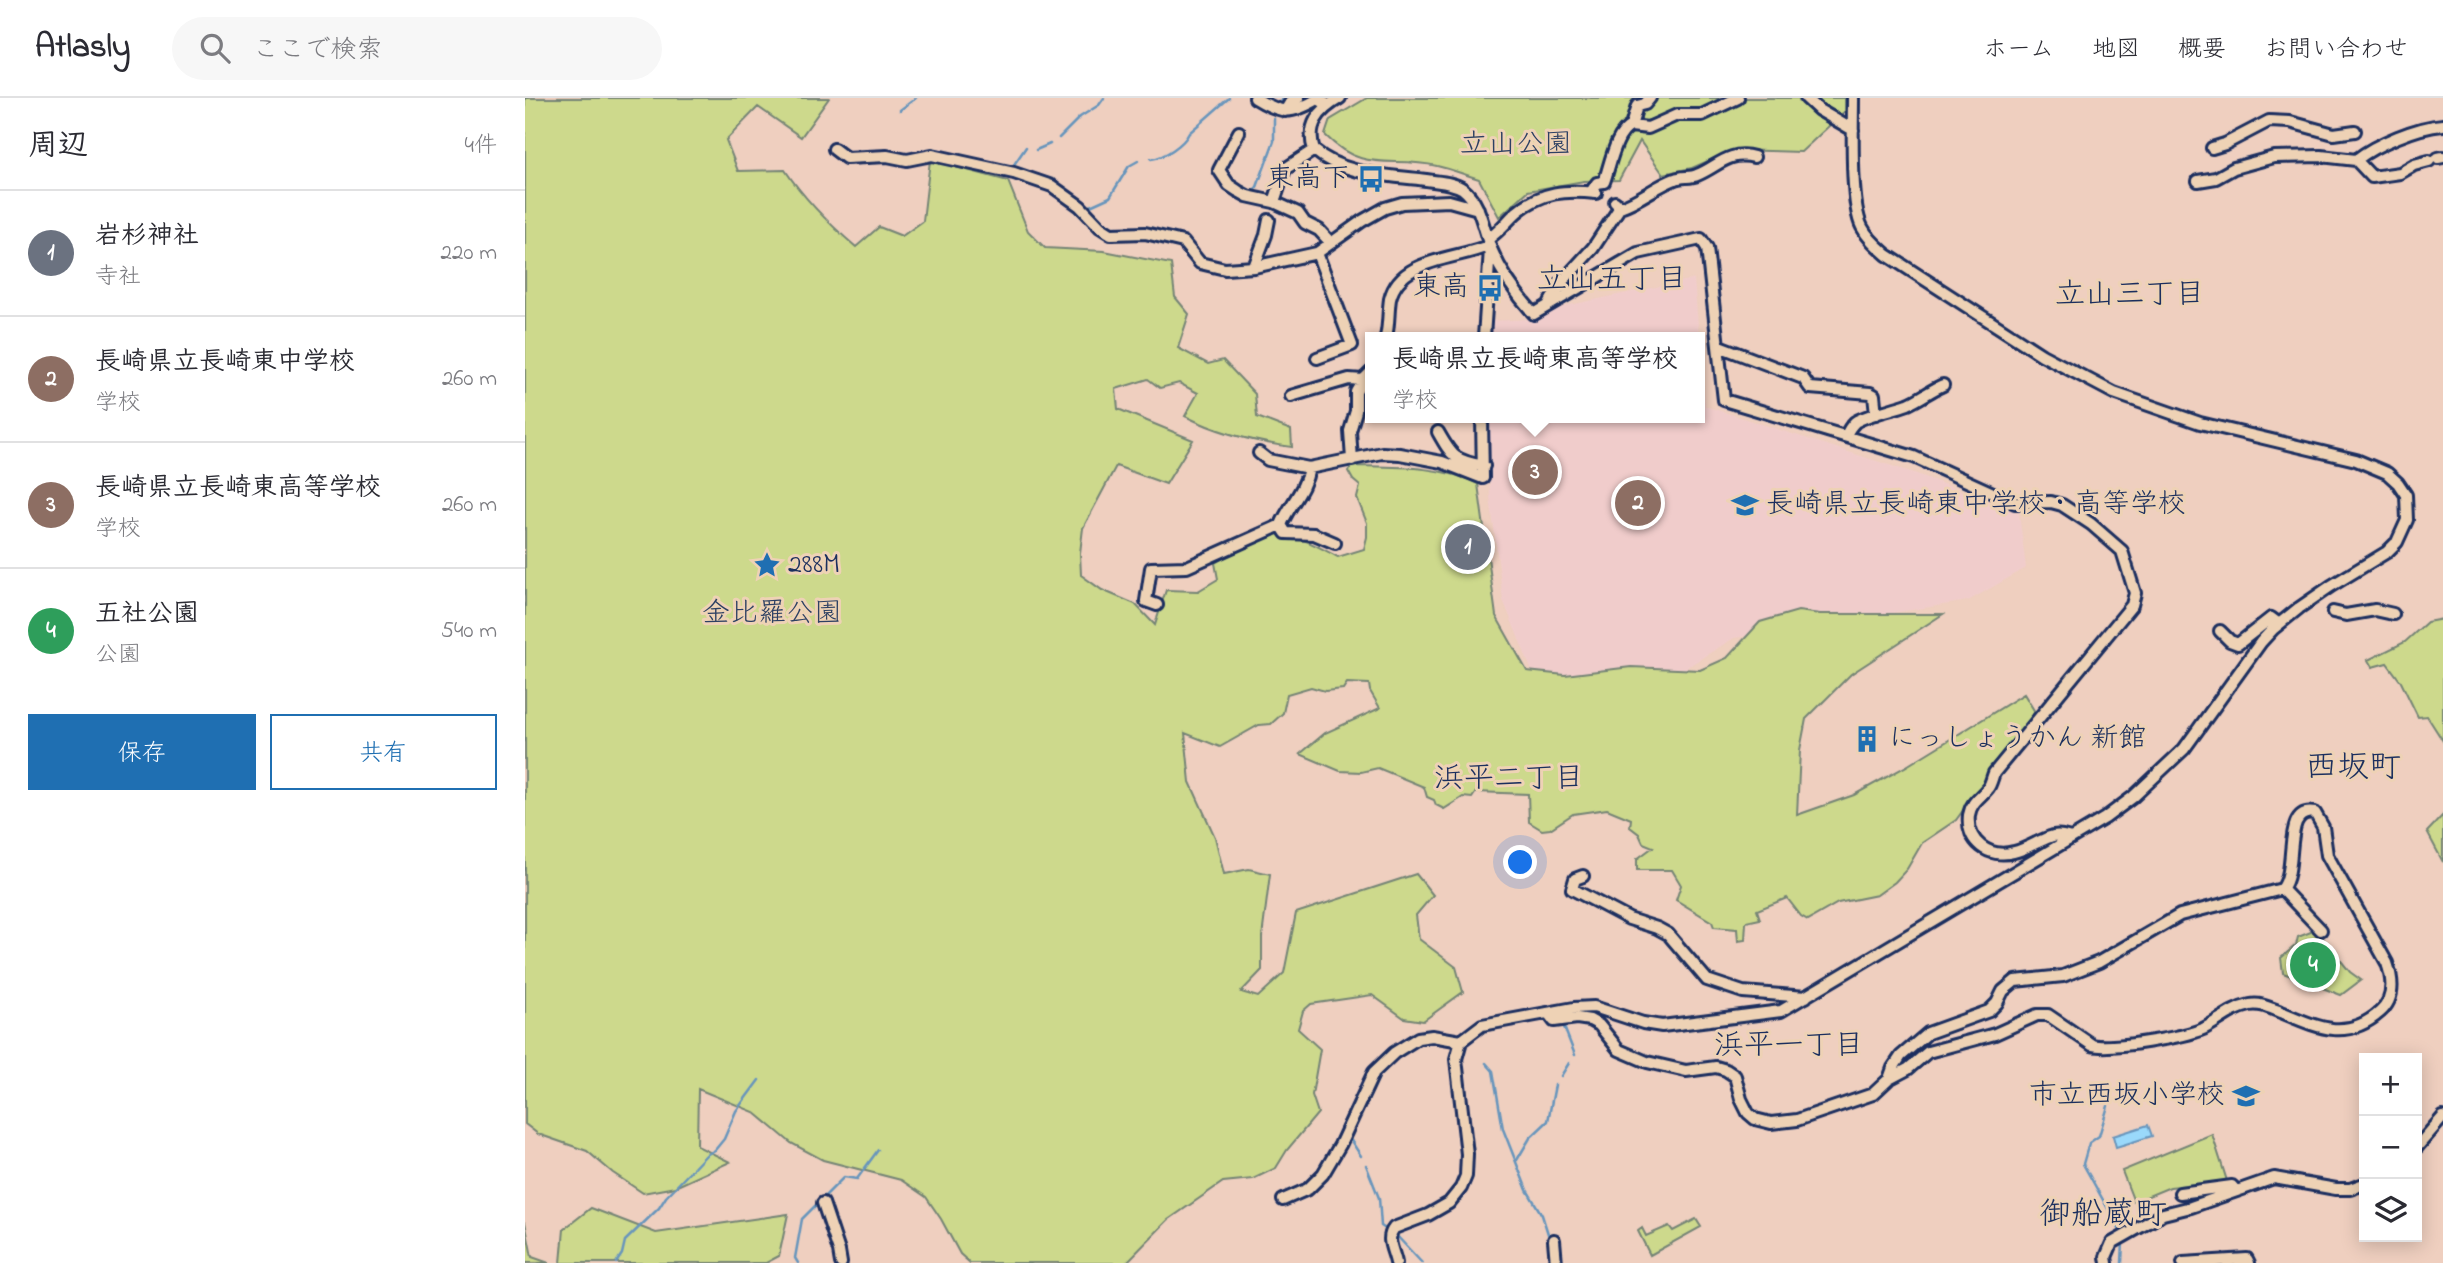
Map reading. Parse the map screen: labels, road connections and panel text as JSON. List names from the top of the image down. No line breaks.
{"districts":["立山五丁目","立山三丁目","西坂町","浜平二丁目","浜平一丁目","御船蔵町"],"parks":["立山公園","金比羅公園"],"places":{"bus stop":["東高下","東高"],"school or university":["長崎県立長崎東中学校・高等学校","市立西坂小学校"],"place":["288M"],"building":["にっしょうかん 新館"]},"page":{"header":"Atlasly","search":"ここで検索","nav":["ホーム","地図","概要","お問い合わせ"],"heading":["周辺","4件"],"list":[{"mark":"1","name":"岩杉神社","note":"寺社","value":"220 m"},{"mark":"2","name":"長崎県立長崎東中学校","note":"学校","value":"260 m"},{"mark":"3","name":"長崎県立長崎東高等学校","note":"学校","value":"260 m"},{"mark":"4","name":"五社公園","note":"公園","value":"540 m"}],"popup":["長崎県立長崎東高等学校","学校"],"pins":["3","2","1","4"],"buttons":["保存","共有"],"map_buttons":["+","−"]}}
